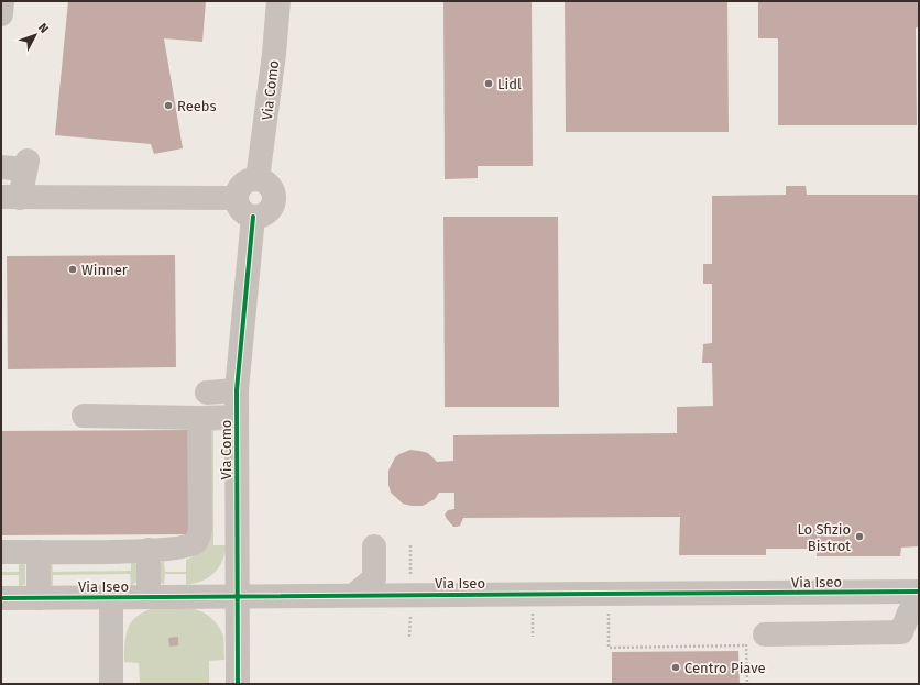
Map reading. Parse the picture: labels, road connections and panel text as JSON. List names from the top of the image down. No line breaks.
{"streets":{"street":["Via Como","Via Iseo"]},"crossings":[["Via Como","Via Iseo"]],"places":["Lidl","Reebs","Winner","Lo Sfizio Bistrot","Centro Piave"],"north":"top right"}
